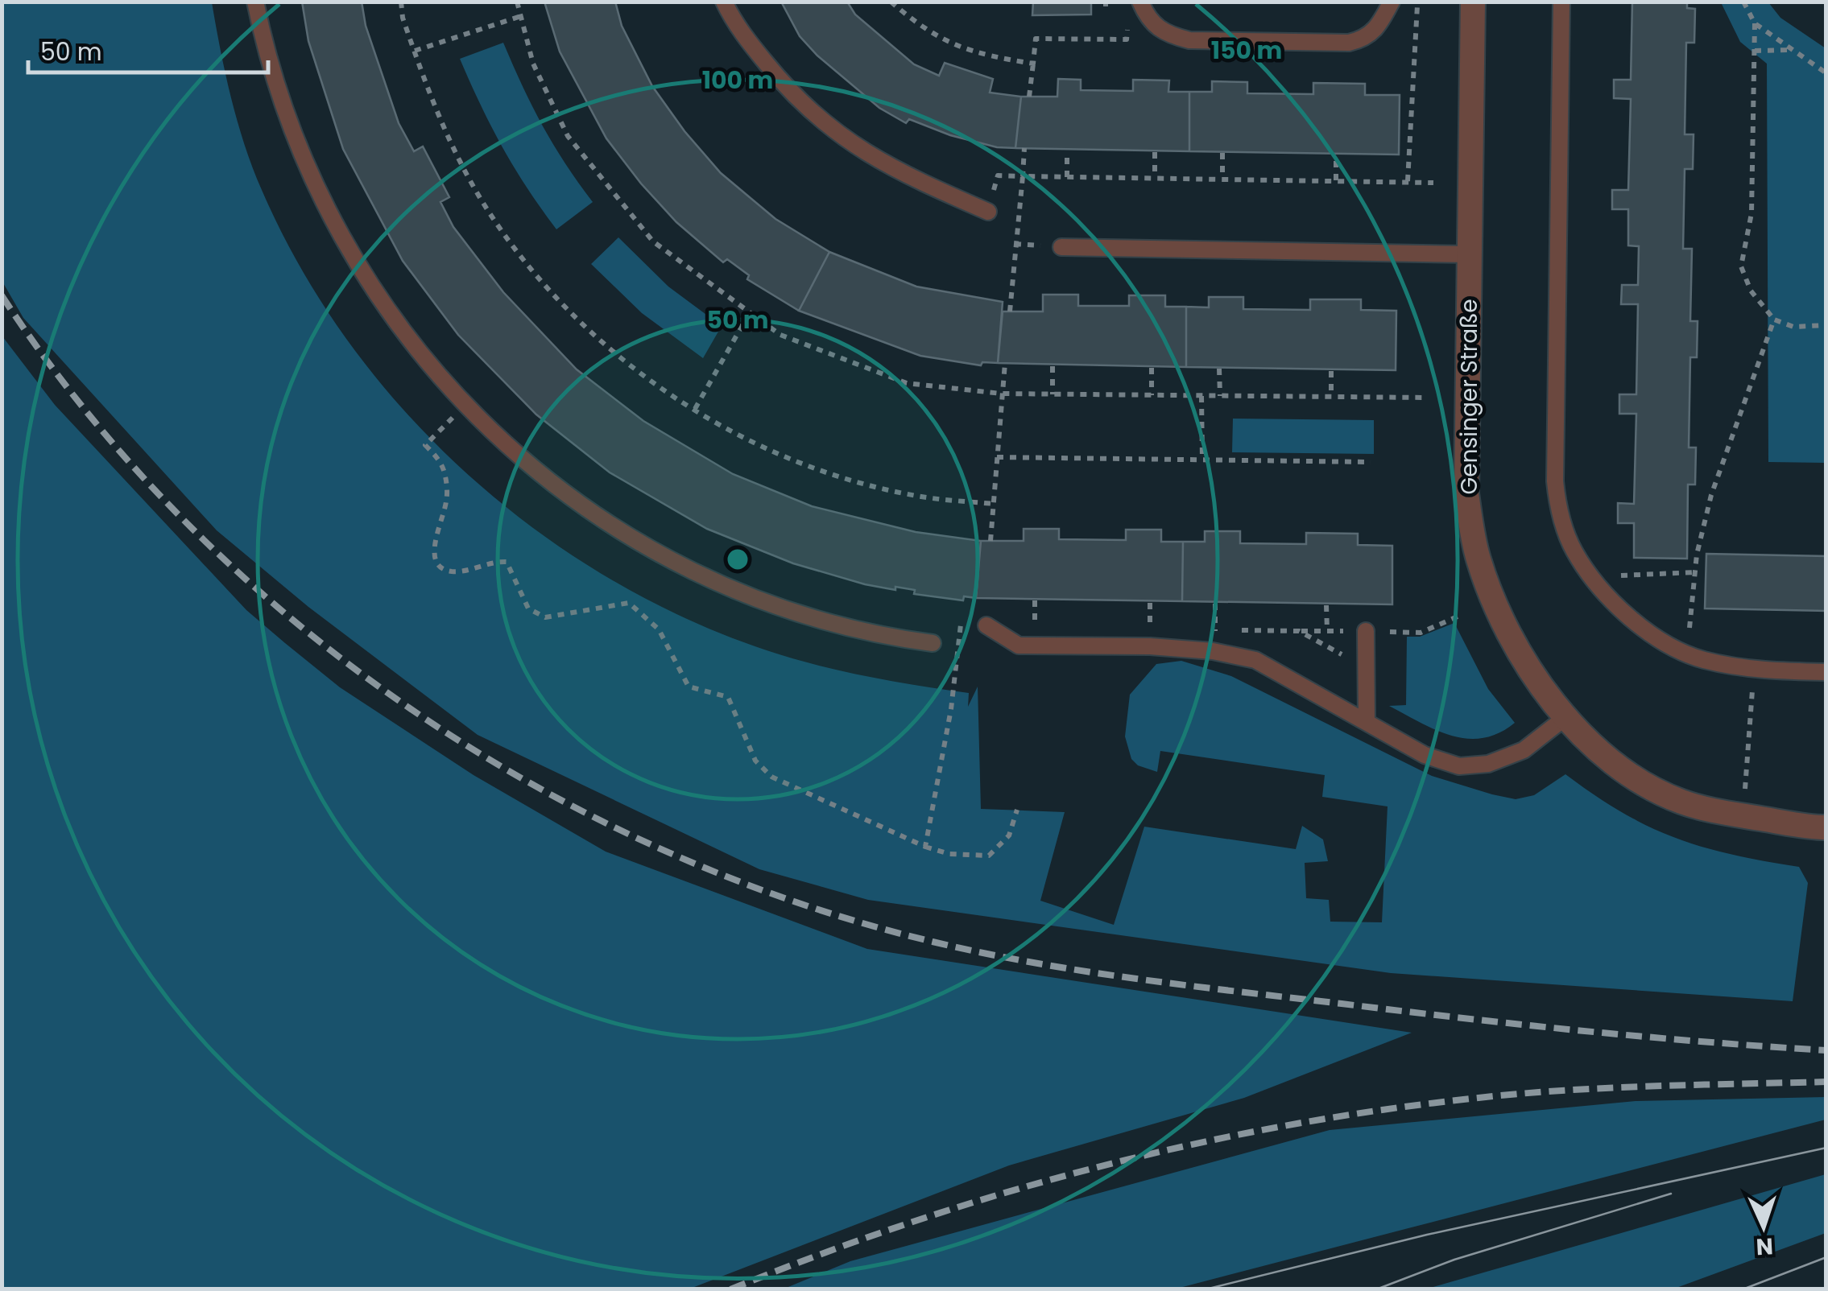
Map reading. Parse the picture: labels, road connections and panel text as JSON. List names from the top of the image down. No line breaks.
{"streets":{"street":["Gensinger Straße"]},"scale_bar":"50 m","north":"bottom","rings":["150 m","100 m","50 m"]}
